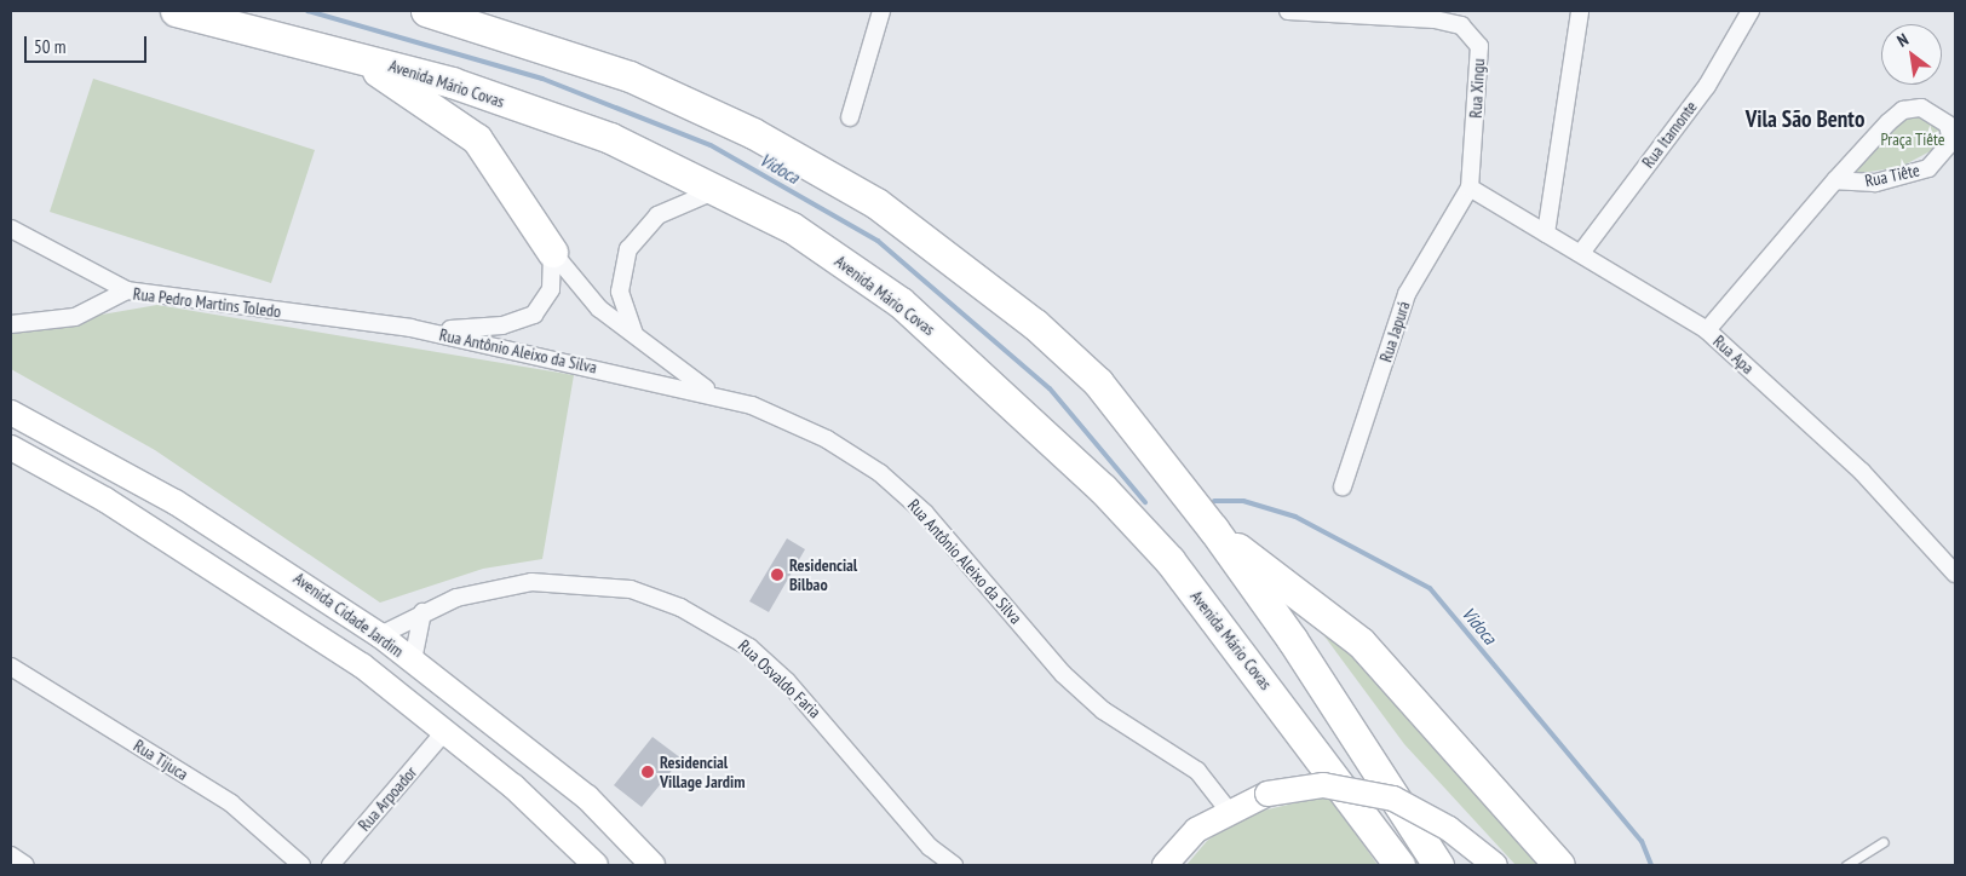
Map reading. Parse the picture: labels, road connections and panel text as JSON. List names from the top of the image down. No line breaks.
{"streets":{"highway":["Avenida Mário Covas"],"main road":["Avenida Cidade Jardim"],"street":["Rua Xingu","Rua Itamonte","Rua Tiête","Rua Pedro Martins Toledo","Rua Japurá","Rua Antônio Aleixo da Silva","Rua Apa","Rua Osvaldo Faria","Rua Tijuca","Rua Arpoador"]},"crossings":[["Rua Xingu","Rua Japurá"],["Rua Xingu","Rua Apa"],["Rua Itamonte","Rua Apa"],["Rua Tiête","Rua Apa"],["Rua Pedro Martins Toledo","Rua Antônio Aleixo da Silva"],["Rua Japurá","Rua Apa"],["Avenida Cidade Jardim","Rua Osvaldo Faria"],["Avenida Cidade Jardim","Rua Arpoador"]],"districts":["Vila São Bento"],"water":["Vidoca"],"parks":["Praça Tiête"],"places":["Residencial Bilbao","Residencial Village Jardim"],"scale_bar":"50 m","north":"top left"}
